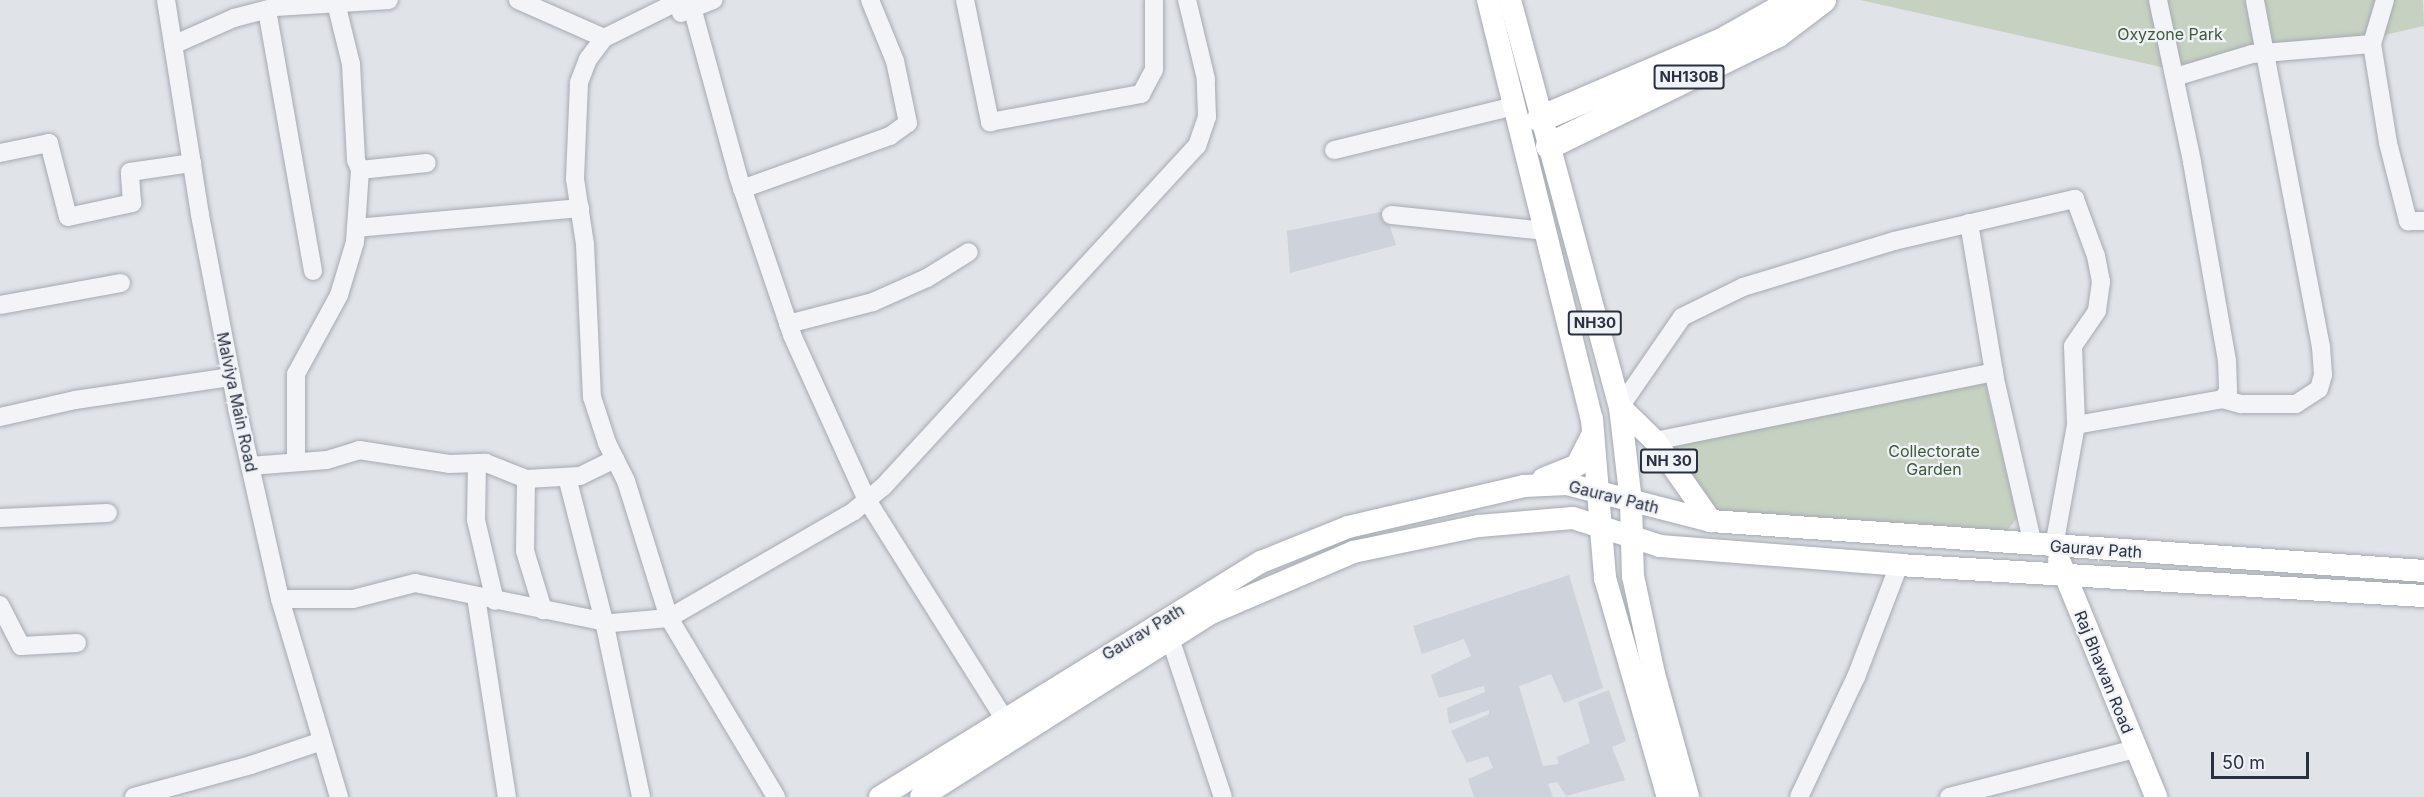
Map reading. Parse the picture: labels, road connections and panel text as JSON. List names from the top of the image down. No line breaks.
{"streets":{"highway":["NH130B"],"main road":["NH30","NH 30","Gaurav Path","Raj Bhawan Road"],"street":["Malviya Main Road"]},"crossings":[["NH130B","NH30"],["NH30","NH 30"],["NH30","Gaurav Path"],["NH 30","Gaurav Path"],["Gaurav Path","Raj Bhawan Road"]],"parks":["Oxyzone Park","Collectorate Garden"],"scale_bar":"50 m"}
